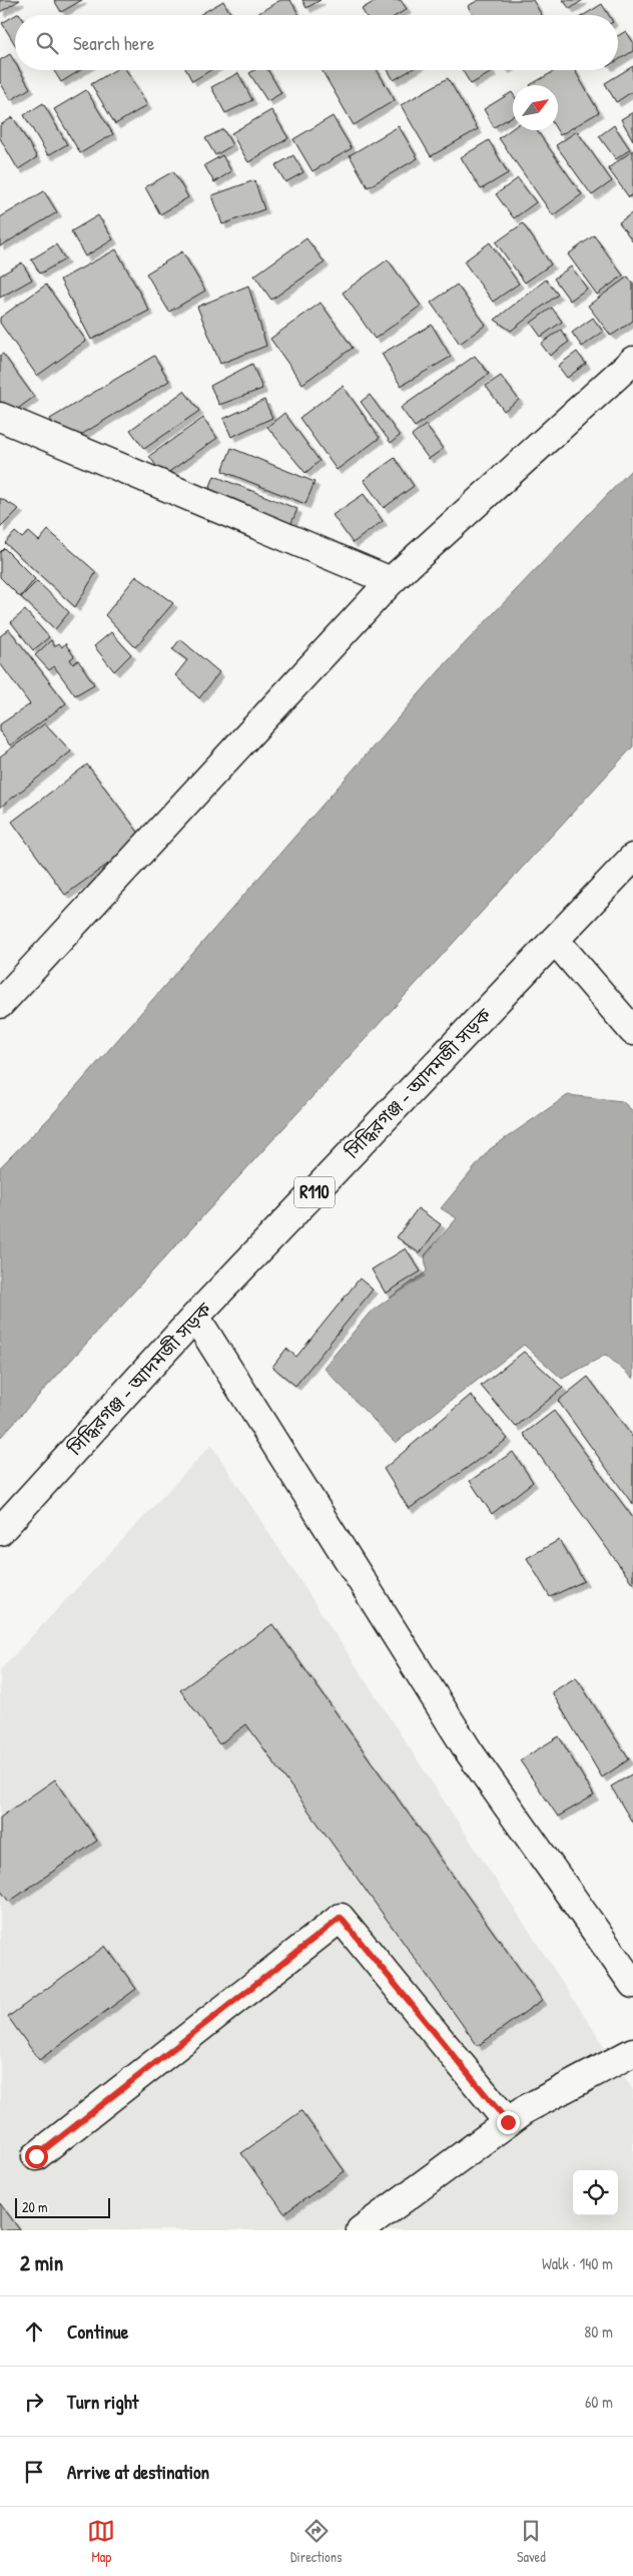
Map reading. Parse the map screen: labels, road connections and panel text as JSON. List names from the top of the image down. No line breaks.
{"streets":{"street":["সিদ্ধিরগঞ্জ - আদমজী সড়ক","R110"]},"scale_bar":"20 m","north":"top right","page":{"search":"Search here","scale":"20 m","heading":["2 min","Walk · 140 m"],"list":[["Continue","80 m"],["Turn right","60 m"],"Arrive at destination"],"nav":["Map","Directions","Saved"]}}
